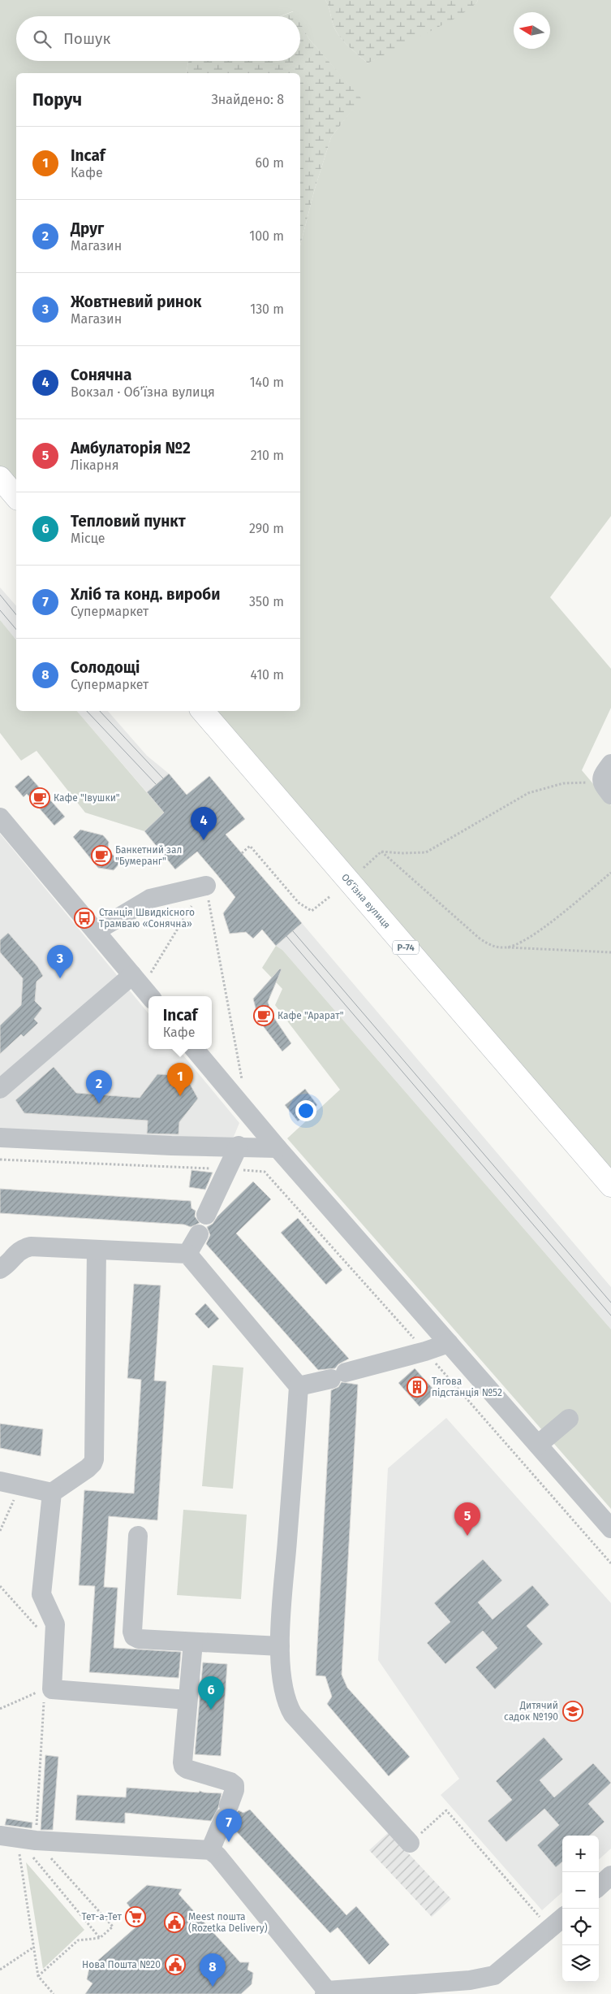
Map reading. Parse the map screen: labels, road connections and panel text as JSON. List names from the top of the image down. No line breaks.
{"streets":{"main road":["Обʼїзна вулиця","Р-74"]},"places":{"cafe":["Кафе \"Івушки\"","Банкетний зал \"Бумеранг\"","Кафе \"Арарат\""],"bus stop":["Станцiя Швидкiсного Трамваю «Сонячна»"],"building":["Тягова підстанція №52"],"school or university":["Дитячий садок №190"],"supermarket":["Тет-а-Тет"],"public building":["Meest пошта (Rozetka Delivery)","Нова Пошта №20"]},"north":"left","page":{"search":"Пошук","heading":["Поруч","Знайдено: 8"],"list":[{"mark":"1","name":"Incaf","note":"Кафе","value":"60 m"},{"mark":"2","name":"Друг","note":"Магазин","value":"100 m"},{"mark":"3","name":"Жовтневий ринок","note":"Магазин","value":"130 m"},{"mark":"4","name":"Сонячна","note":"Вокзал · Обʼїзна вулиця","value":"140 m"},{"mark":"5","name":"Амбулаторія №2","note":"Лікарня","value":"210 m"},{"mark":"6","name":"Тепловий пункт","note":"Місце","value":"290 m"},{"mark":"7","name":"Хліб та конд. вироби","note":"Супермаркет","value":"350 m"},{"mark":"8","name":"Солодощі","note":"Супермаркет","value":"410 m"}],"pins":["4","3","1","2","5","6","7","8"],"popup":["Incaf","Кафе"],"map_buttons":["+","−"]}}
